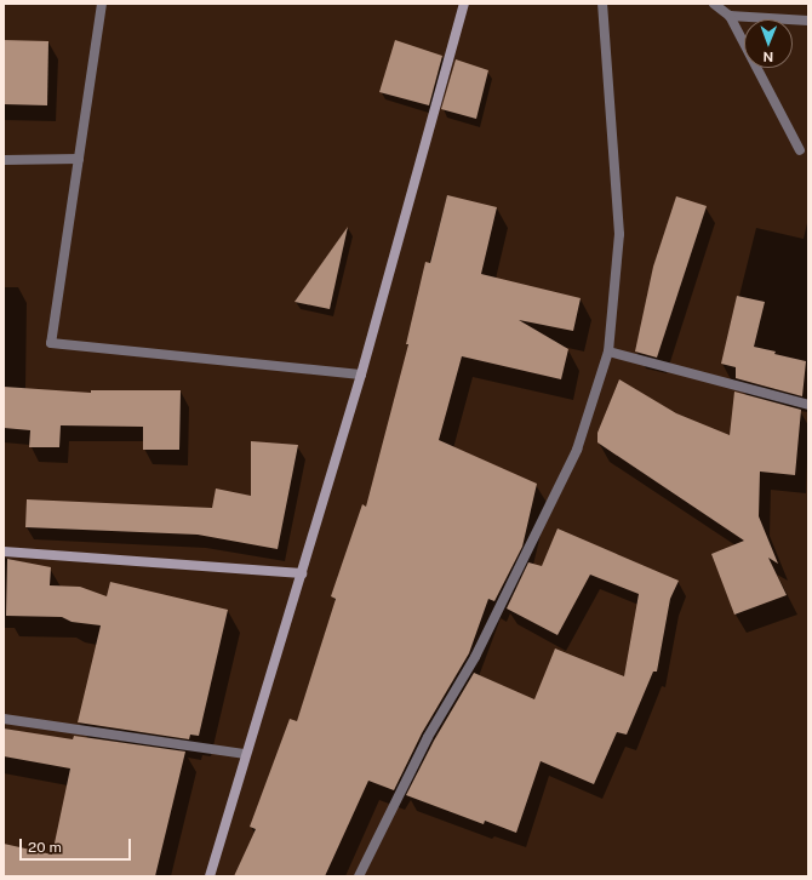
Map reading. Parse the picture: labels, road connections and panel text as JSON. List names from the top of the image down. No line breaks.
{"scale_bar":"20 m","north":"bottom"}
